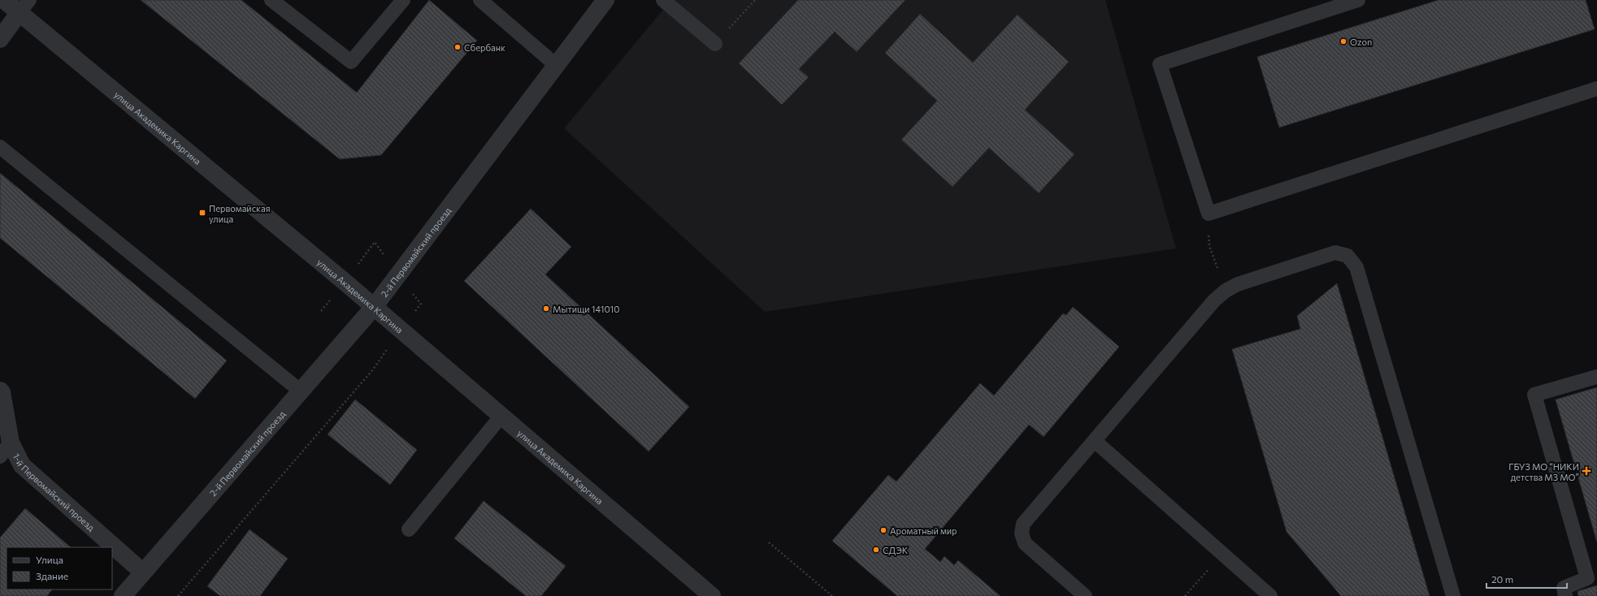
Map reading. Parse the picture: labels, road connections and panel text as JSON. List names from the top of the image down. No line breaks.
{"streets":{"street":["улица Академика Каргина","2-й Первомайский проезд","1-й Первомайский проезд"]},"crossings":[["улица Академика Каргина","2-й Первомайский проезд"],["2-й Первомайский проезд","1-й Первомайский проезд"]],"places":{"other":["Ozon","Сбербанк","Мытищи 141010","Ароматный мир","СДЭК"],"transit":["Первомайская улица"],"health":["ГБУЗ МО “НИКИ детства МЗ МО”"]},"legend":["Улица","Здание"],"scale_bar":"20 m"}
